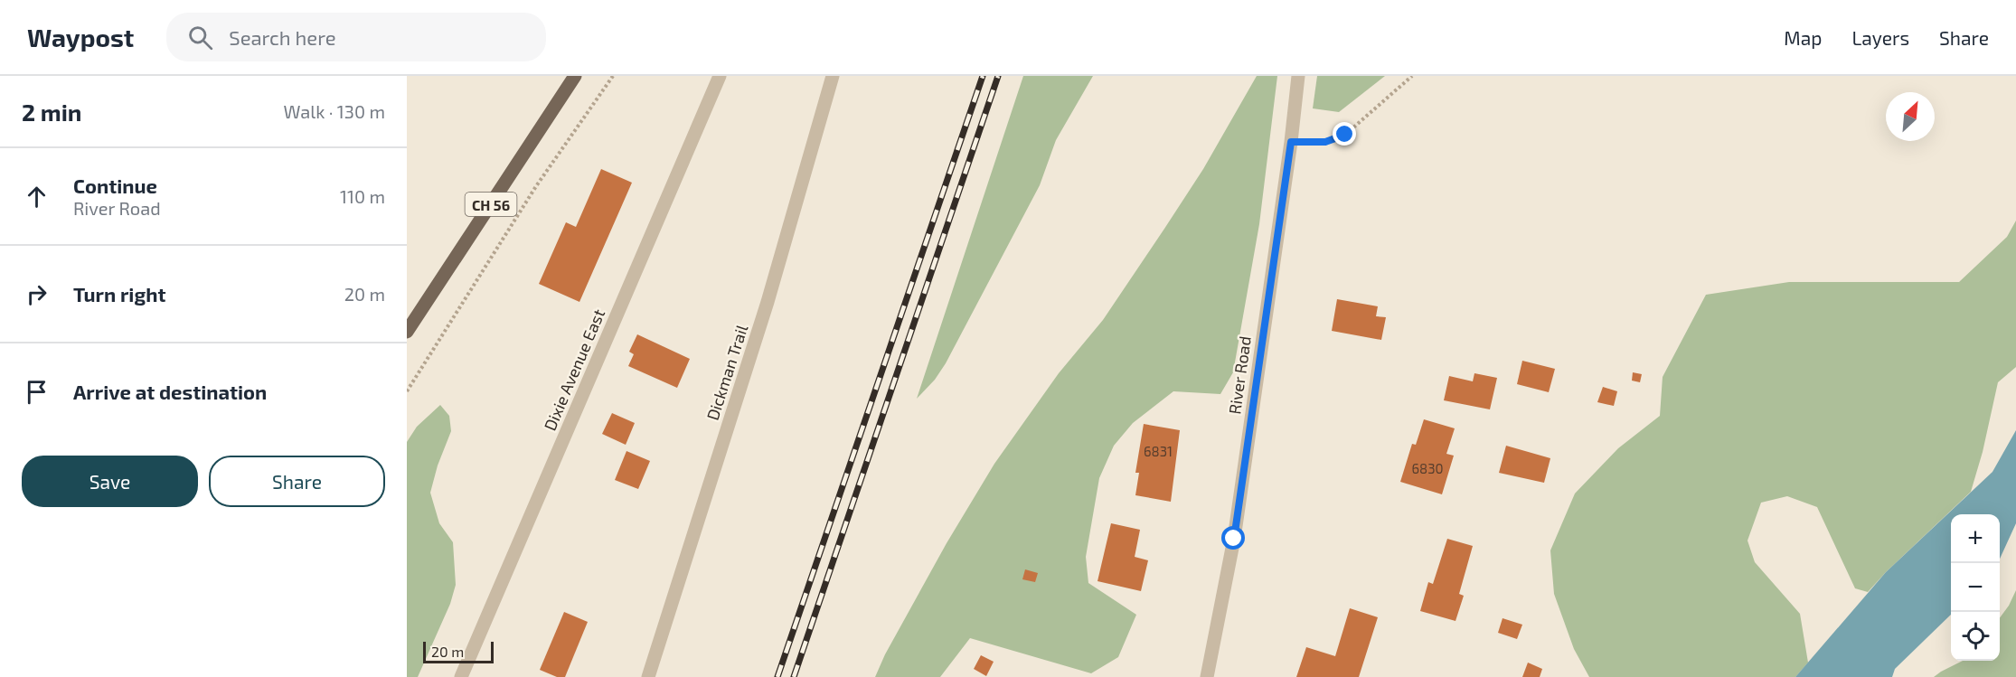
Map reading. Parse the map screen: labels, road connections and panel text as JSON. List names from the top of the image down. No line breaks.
{"streets":{"main road":["CH 56"],"street":["Dixie Avenue East","Dickman Trail","River Road"]},"house_numbers":["6831","6830"],"scale_bar":"20 m","north":"top right","page":{"header":"Waypost","search":"Search here","nav":["Map","Layers","Share"],"heading":["2 min","Walk · 130 m"],"list":[["Continue","River Road","110 m"],["Turn right","20 m"],"Arrive at destination"],"buttons":["Save","Share"],"map_buttons":["+","−"],"scale":"20 m"}}
